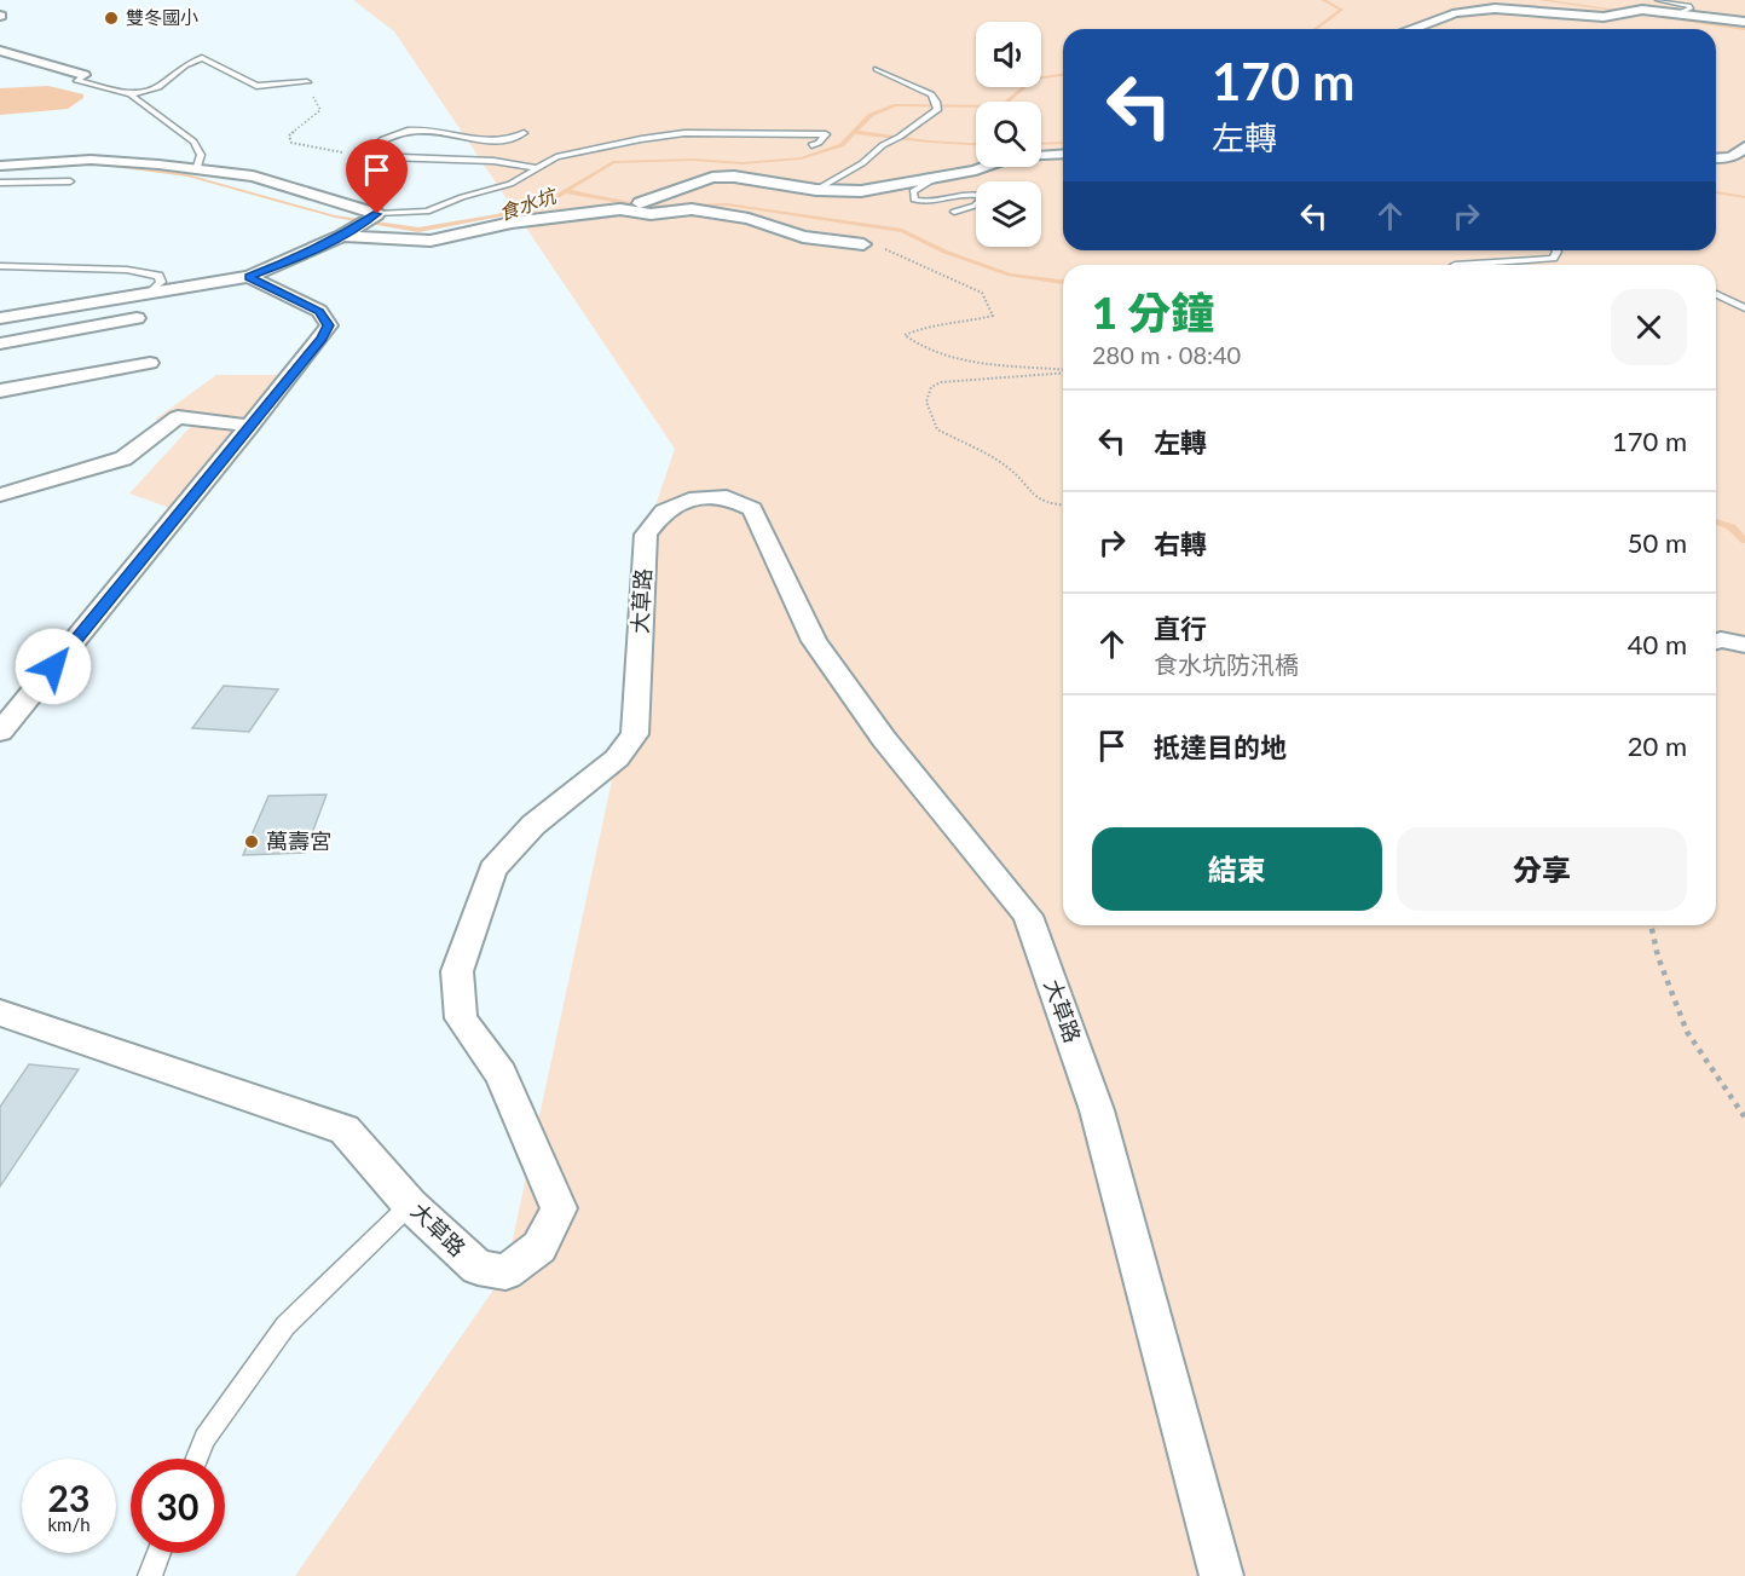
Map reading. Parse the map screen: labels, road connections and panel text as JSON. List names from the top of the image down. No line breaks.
{"streets":{"street":["大草路"]},"water":["食水坑"],"places":["雙冬國小","萬壽宮"],"page":{"turn":["170 m","左轉"],"heading":["1 分鐘","280 m · 08:40"],"list":[{"name":"左轉","value":"170 m"},{"name":"右轉","value":"50 m"},{"name":"直行","note":"食水坑防汛橋","value":"40 m"},{"name":"抵達目的地","value":"20 m"}],"buttons":["結束","分享"],"speed":"23 km/h","limit":"30"}}
